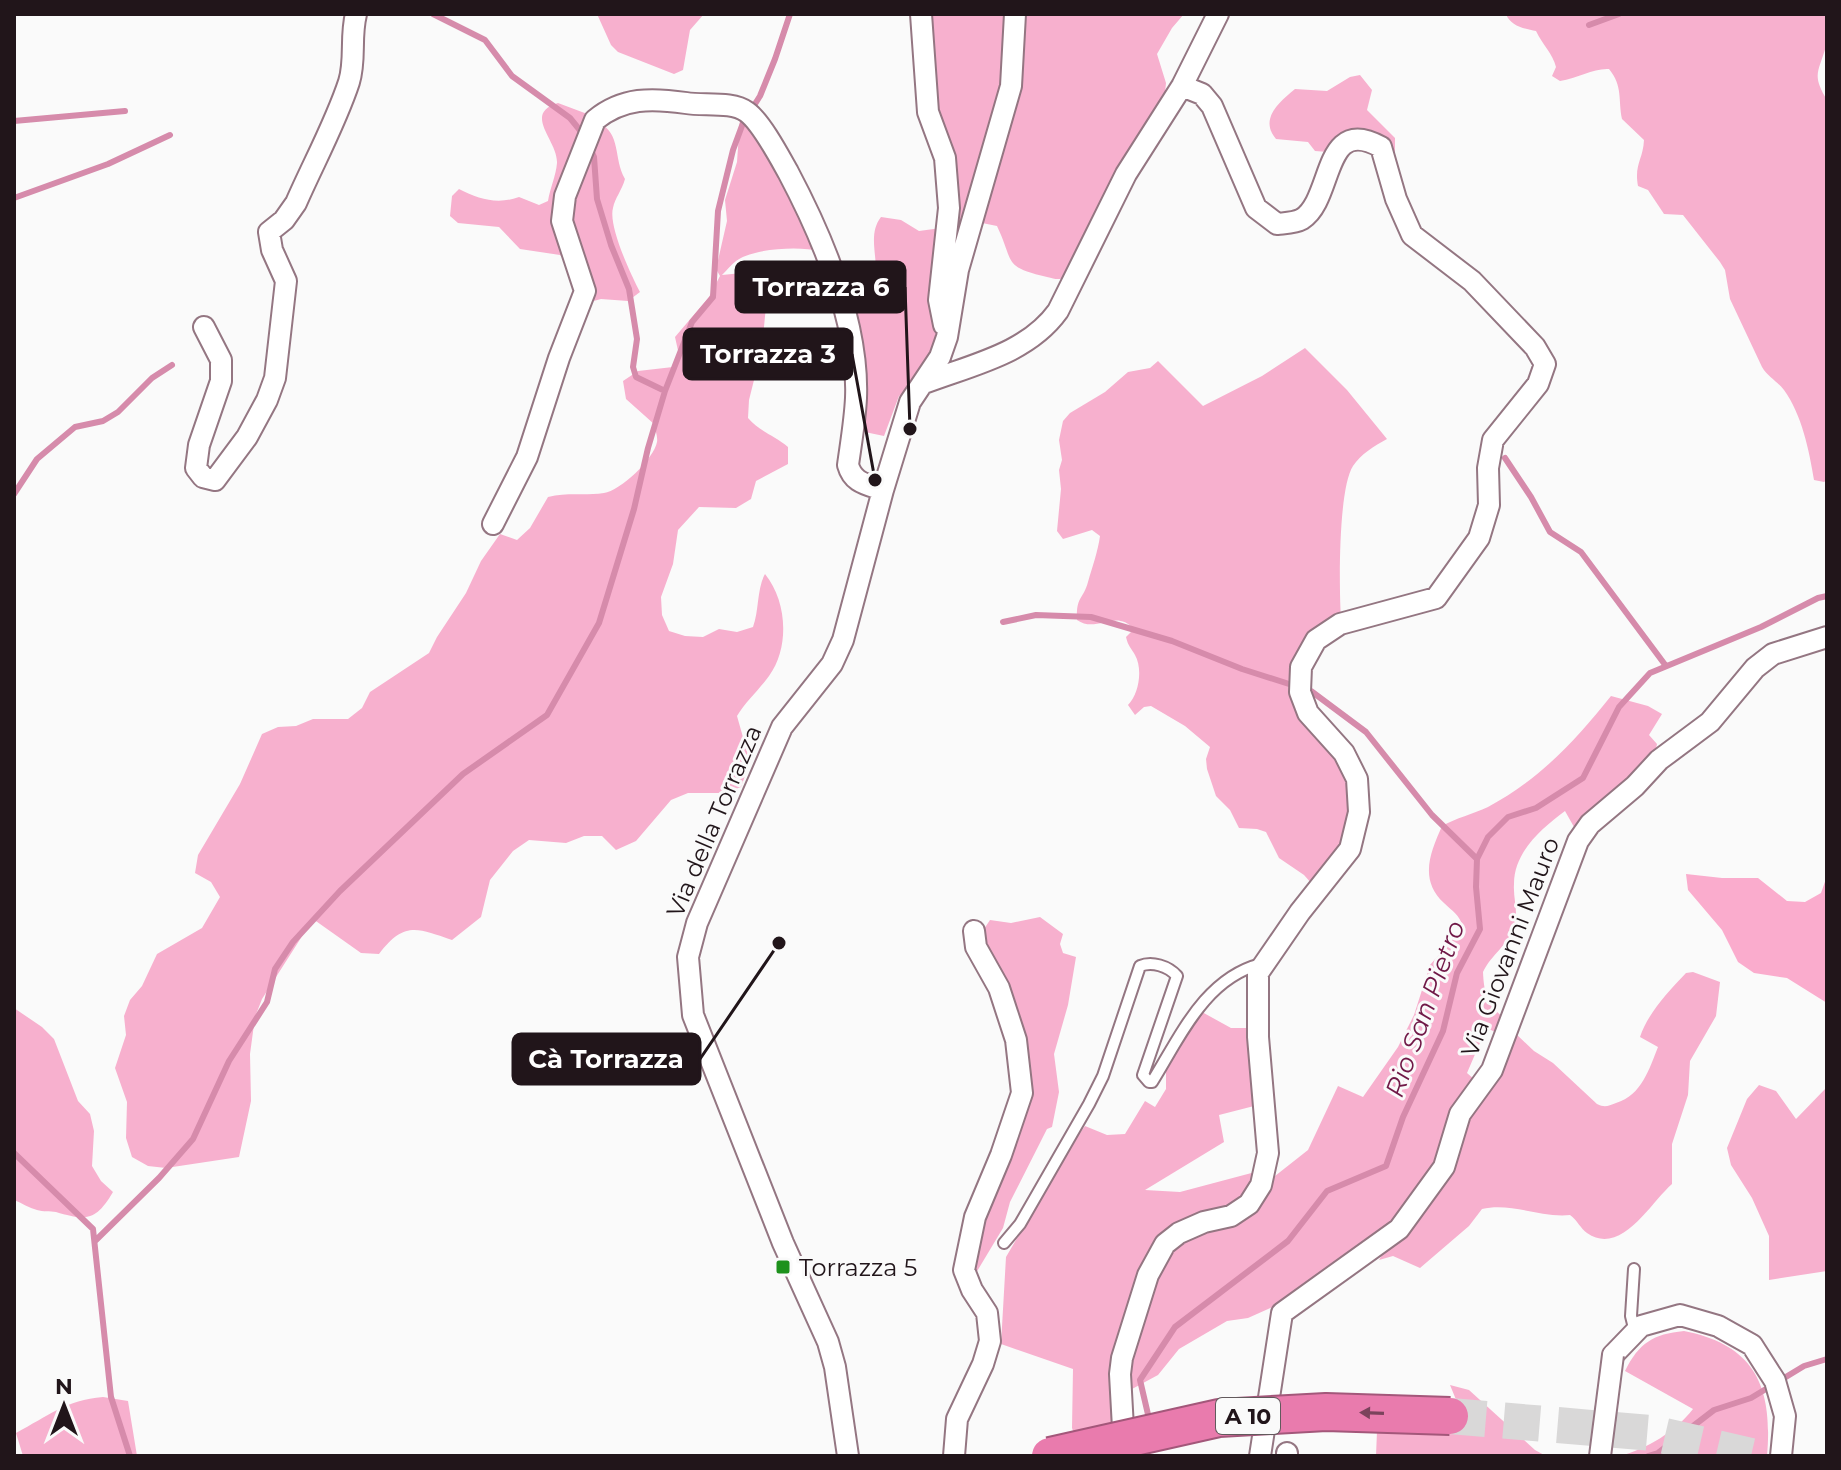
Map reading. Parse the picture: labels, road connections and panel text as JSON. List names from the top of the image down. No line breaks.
{"streets":{"highway":["A 10"],"street":["Via della Torrazza","Via Giovanni Mauro"]},"water":["Rio San Pietro"],"places":{"other":["Torrazza 6","Torrazza 3","Cà Torrazza"],"transit":["Torrazza 5"]},"north":"top"}
